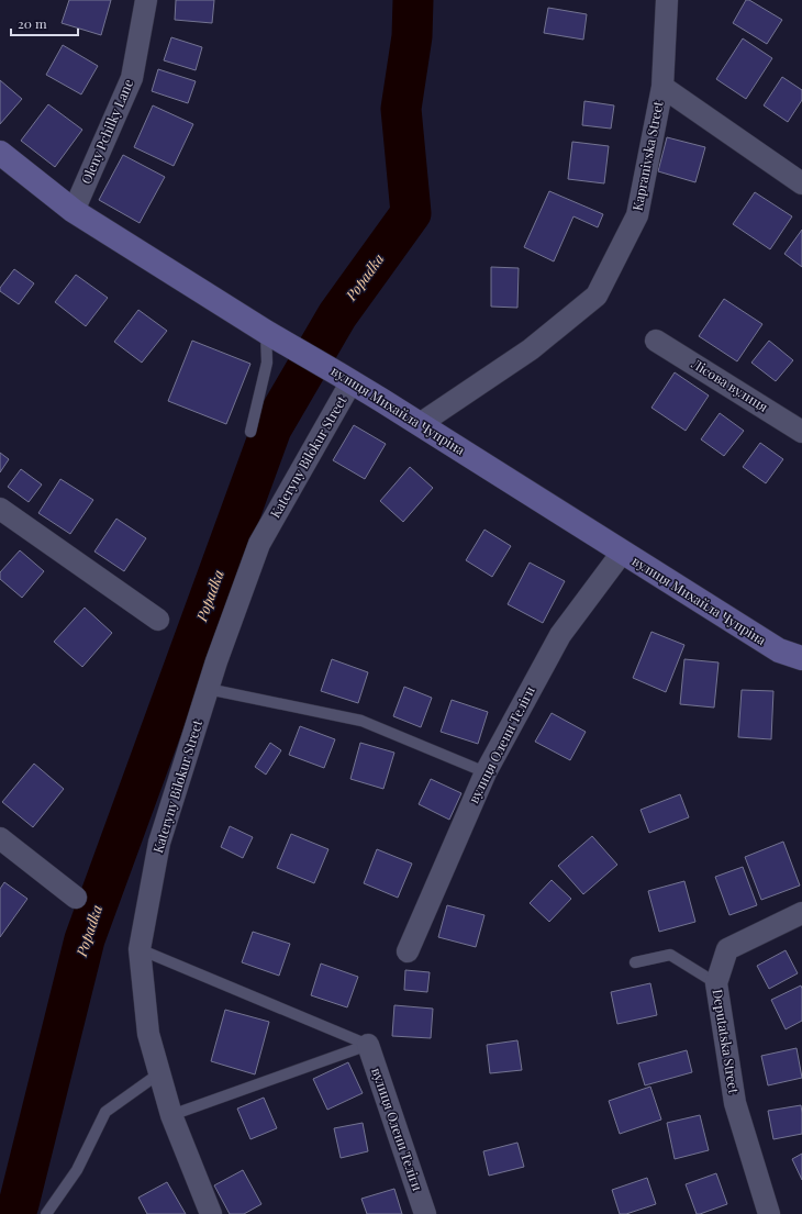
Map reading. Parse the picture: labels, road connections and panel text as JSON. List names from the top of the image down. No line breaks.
{"streets":{"main road":["вулиця Михайла Чупріна"],"street":["Oleny Pchilky Lane","Kapranivska Street","Лісова вулиця","Kateryny Bilokur Street","вулиця Олени Теліги","Deputatska Street"]},"crossings":[["Oleny Pchilky Lane","вулиця Михайла Чупріна"],["Kapranivska Street","вулиця Михайла Чупріна"],["вулиця Михайла Чупріна","Kateryny Bilokur Street"],["вулиця Михайла Чупріна","вулиця Олени Теліги"]],"water":["Popadka"],"scale_bar":"20 m"}
